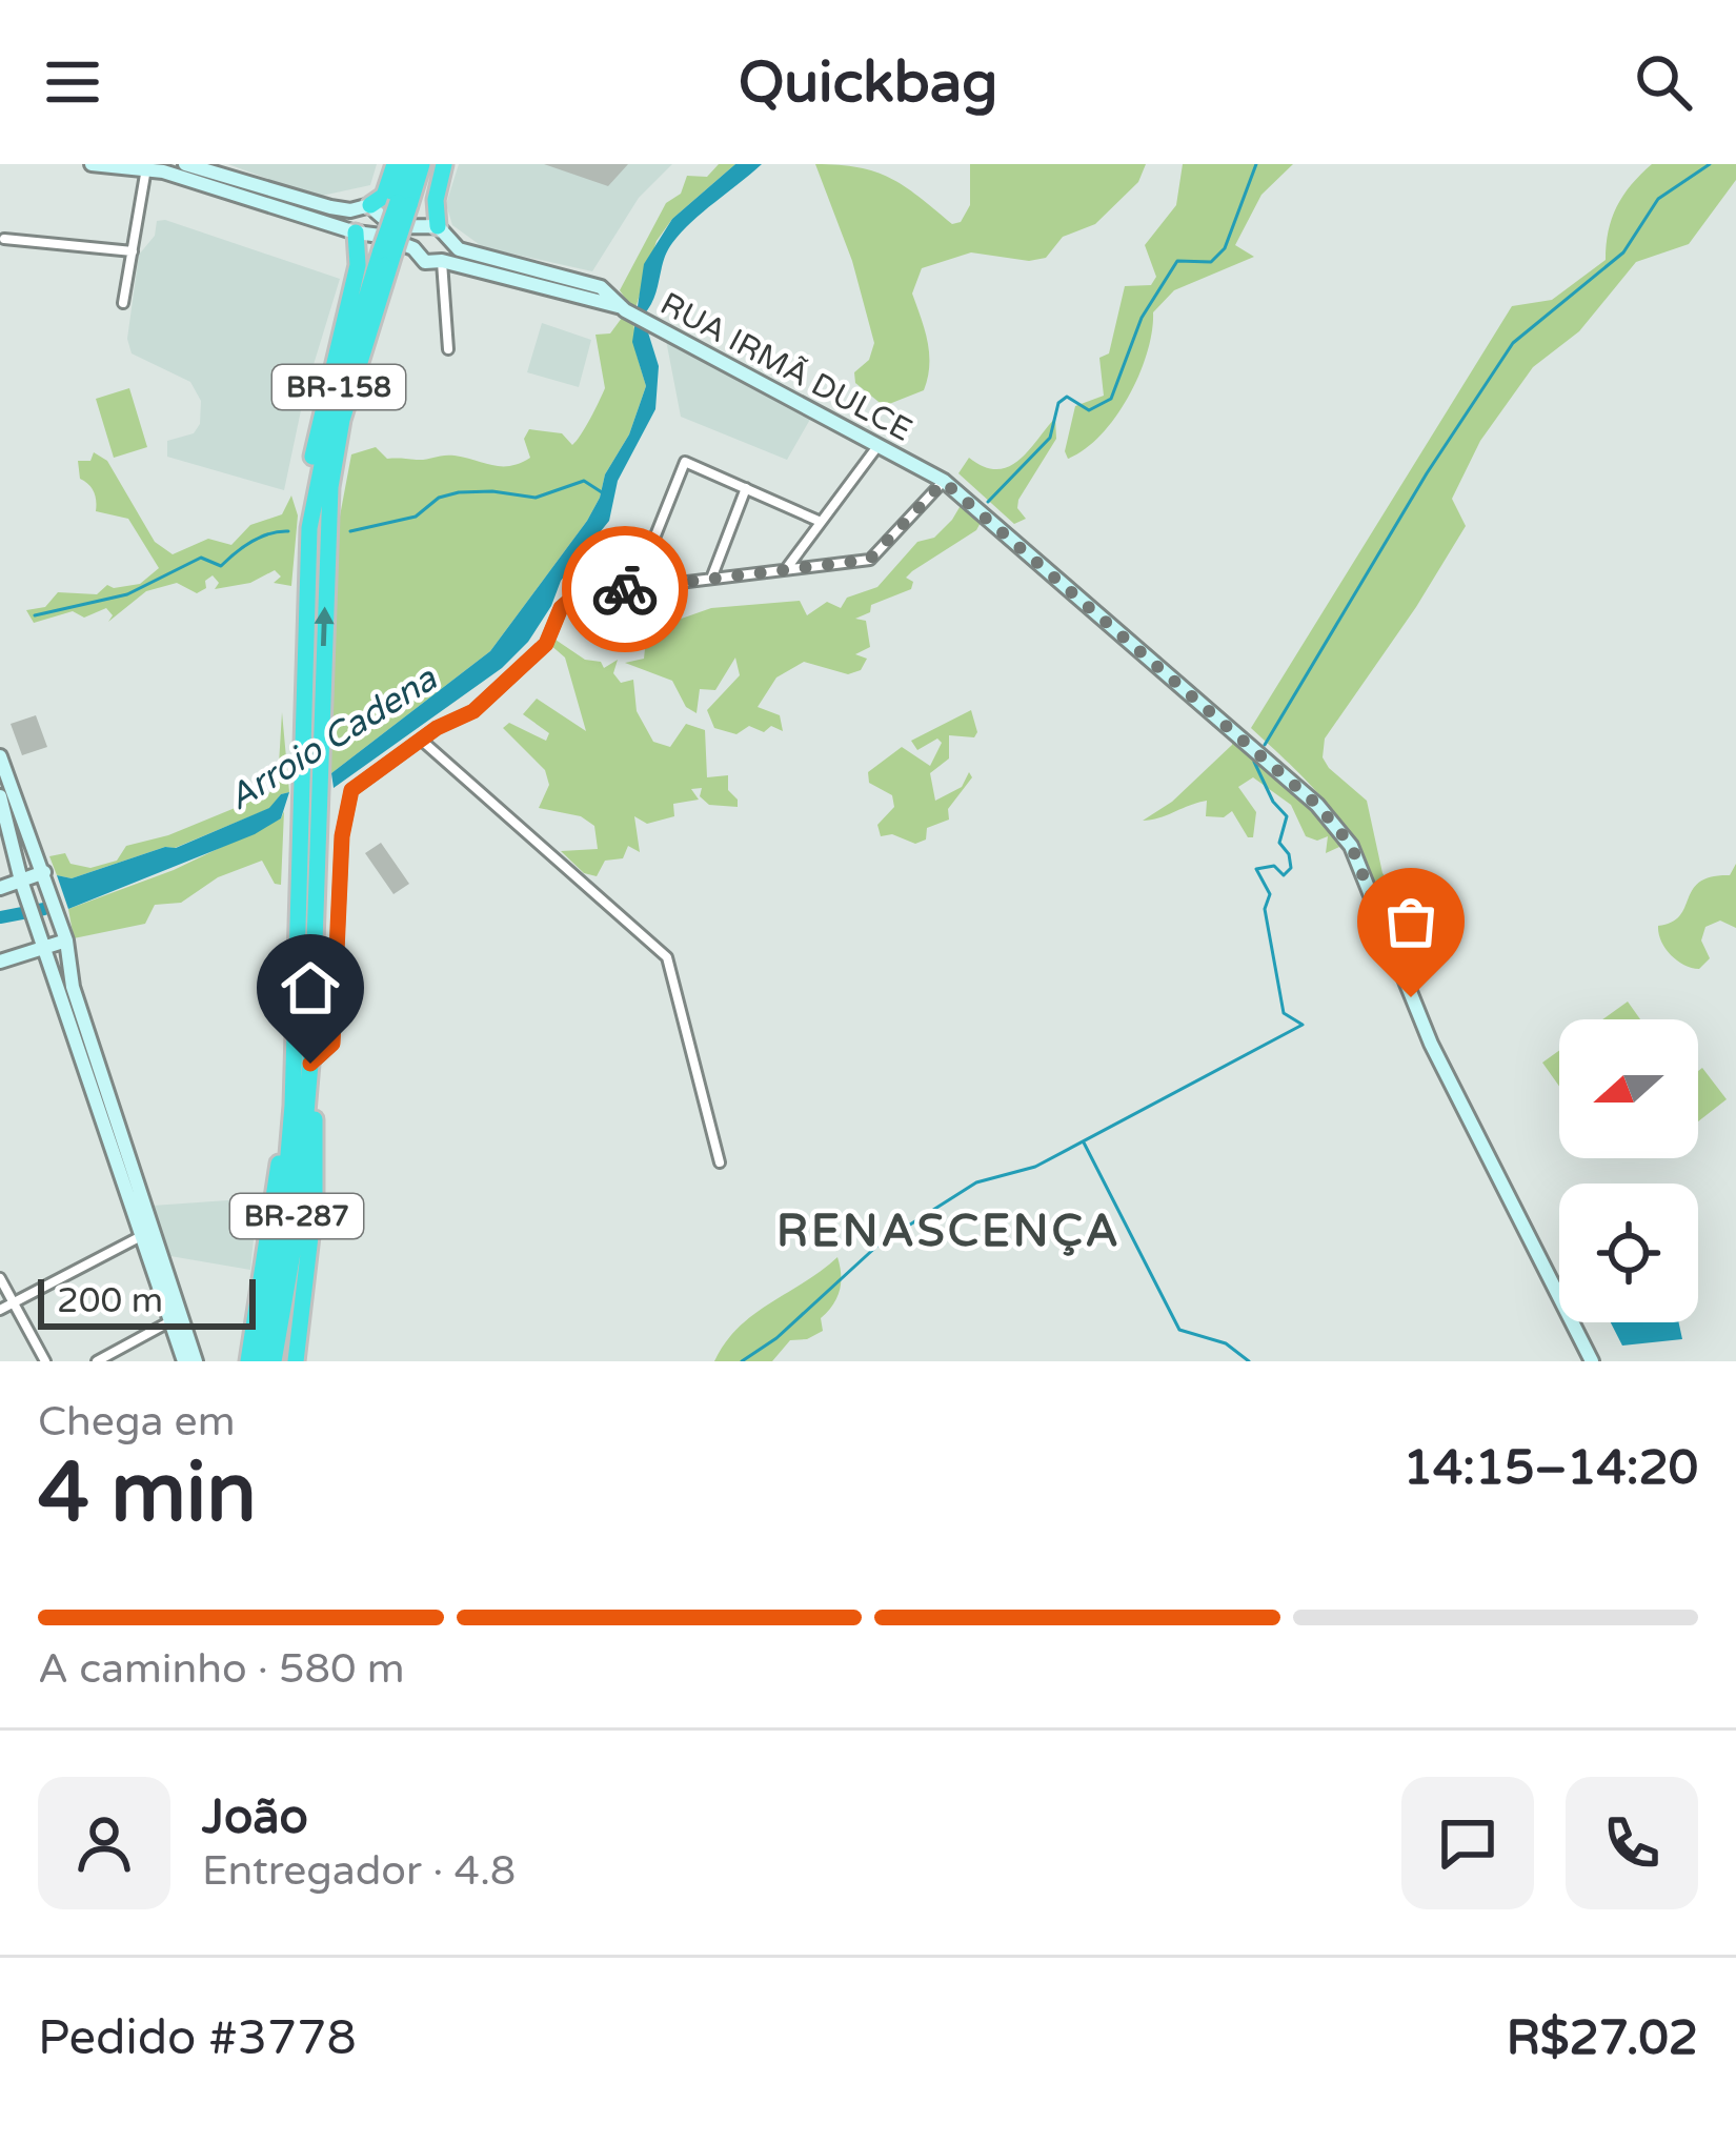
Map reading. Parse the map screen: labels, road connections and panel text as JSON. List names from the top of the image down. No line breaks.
{"streets":{"highway":["BR-158","BR-287"],"street":["RUA IRMÃ DULCE"]},"crossings":[["BR-158","BR-287"]],"districts":["RENASCENÇA"],"water":["Arroio Cadena"],"scale_bar":"200 m","north":"left","page":{"header":"Quickbag","scale":"200 m","heading":["4 min","Chega em","14:15–14:20"],"panel":["João","Entregador · 4.8","Pedido #3778","R$27.02"],"bar":"A caminho · 580 m"}}
